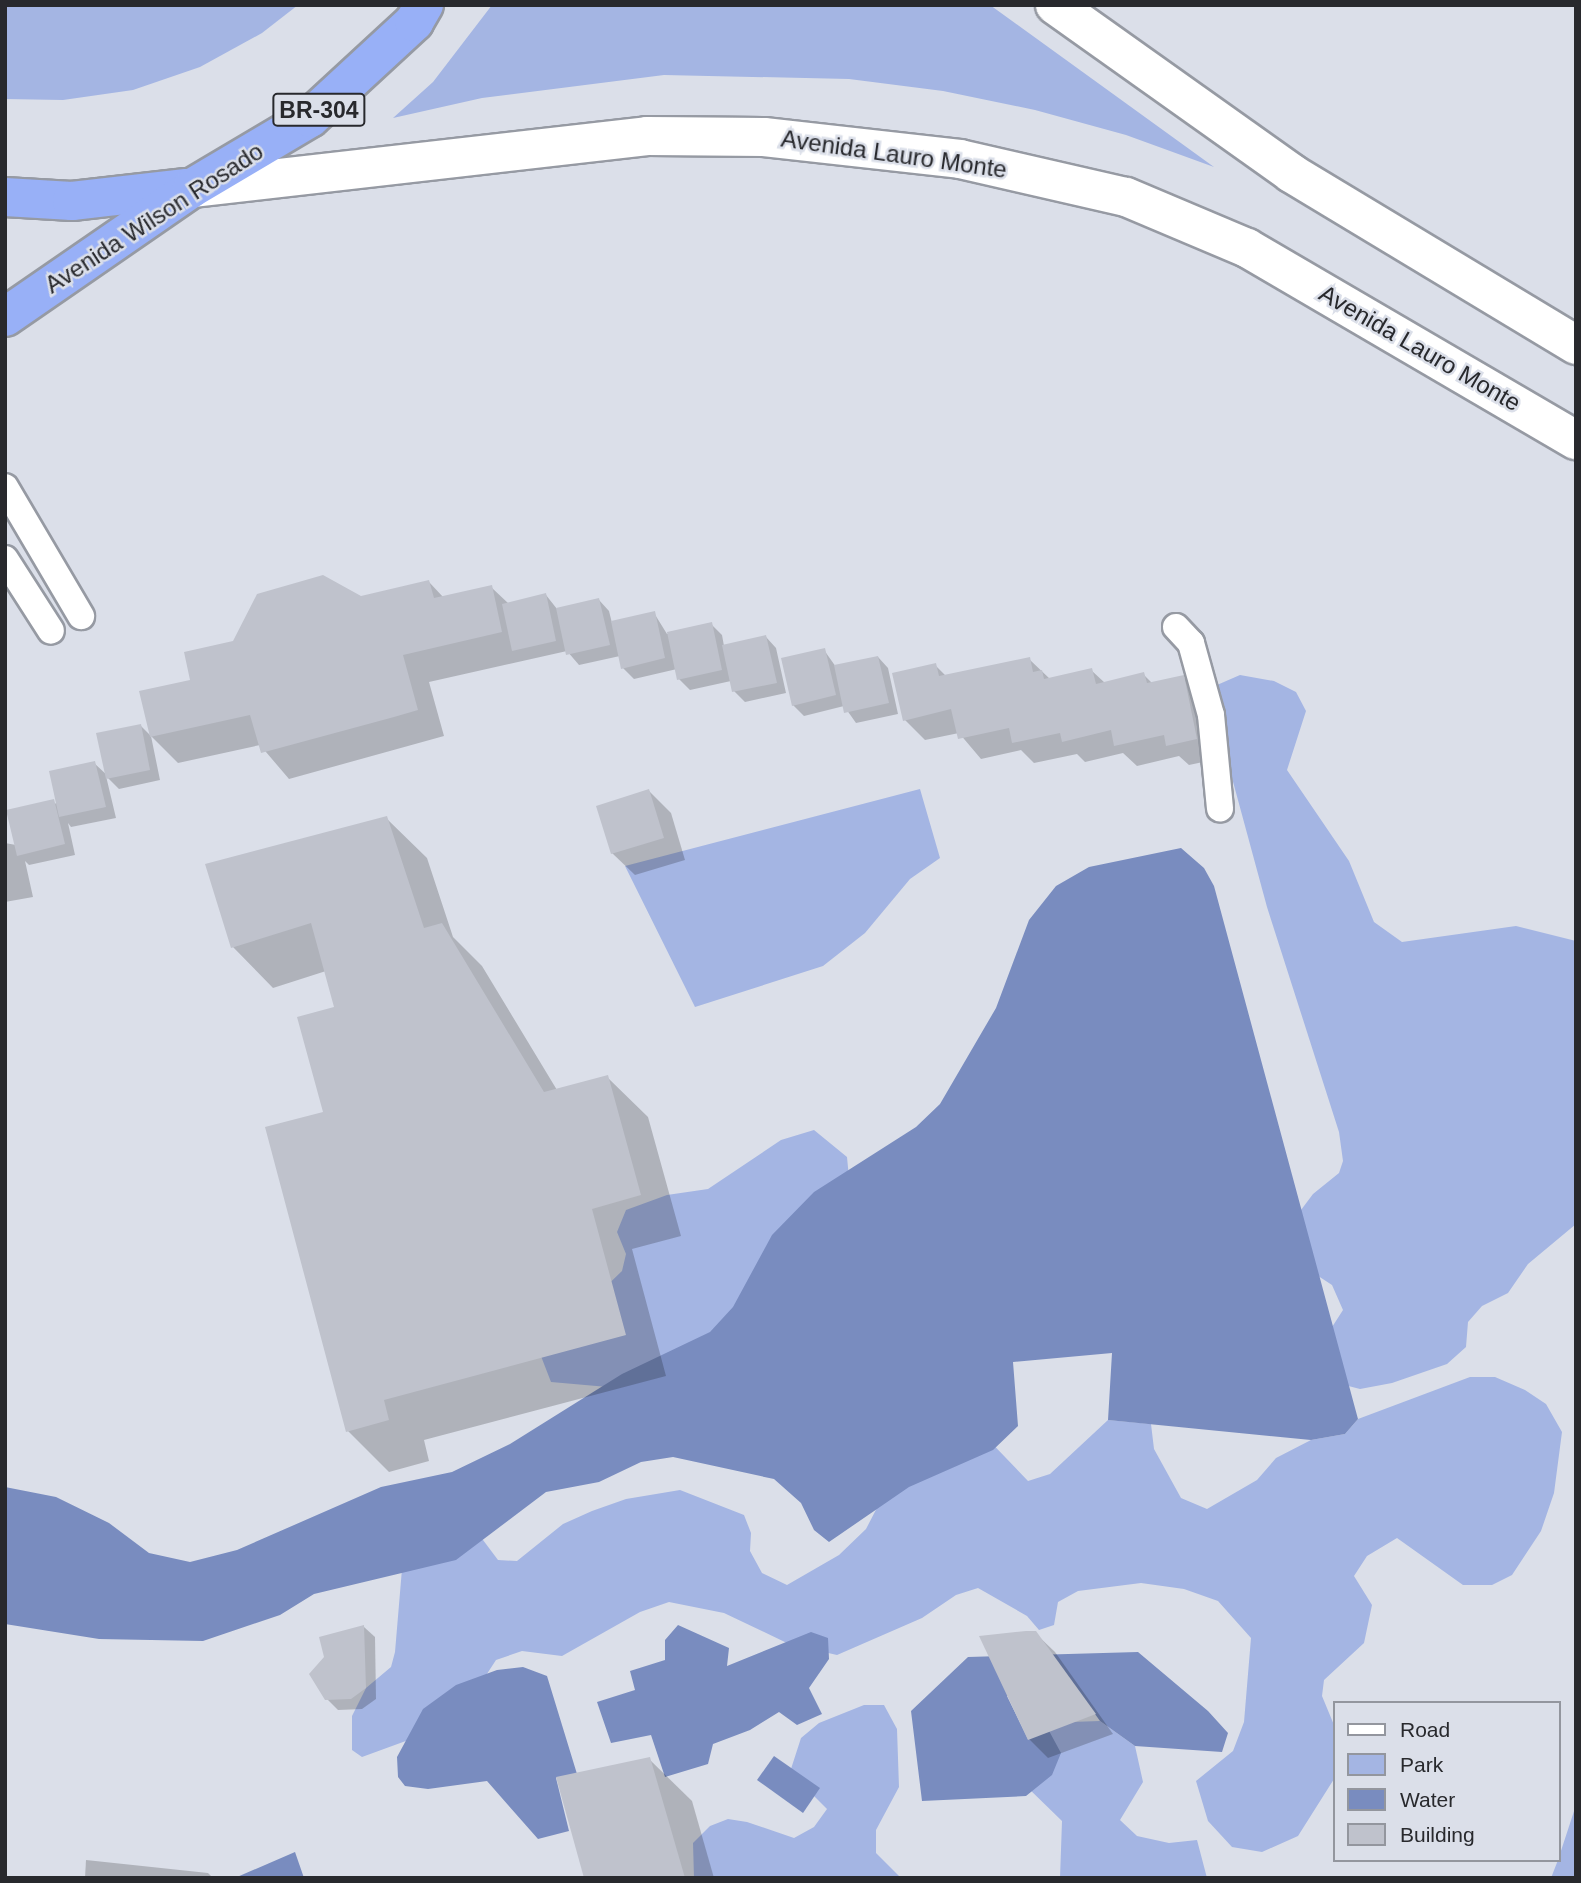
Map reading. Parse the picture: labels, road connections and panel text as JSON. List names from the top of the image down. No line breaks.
{"streets":{"highway":["BR-304","Avenida Wilson Rosado"],"street":["Avenida Lauro Monte"]},"crossings":[["Avenida Lauro Monte","Avenida Wilson Rosado"]],"legend":["Road","Park","Water","Building"]}
